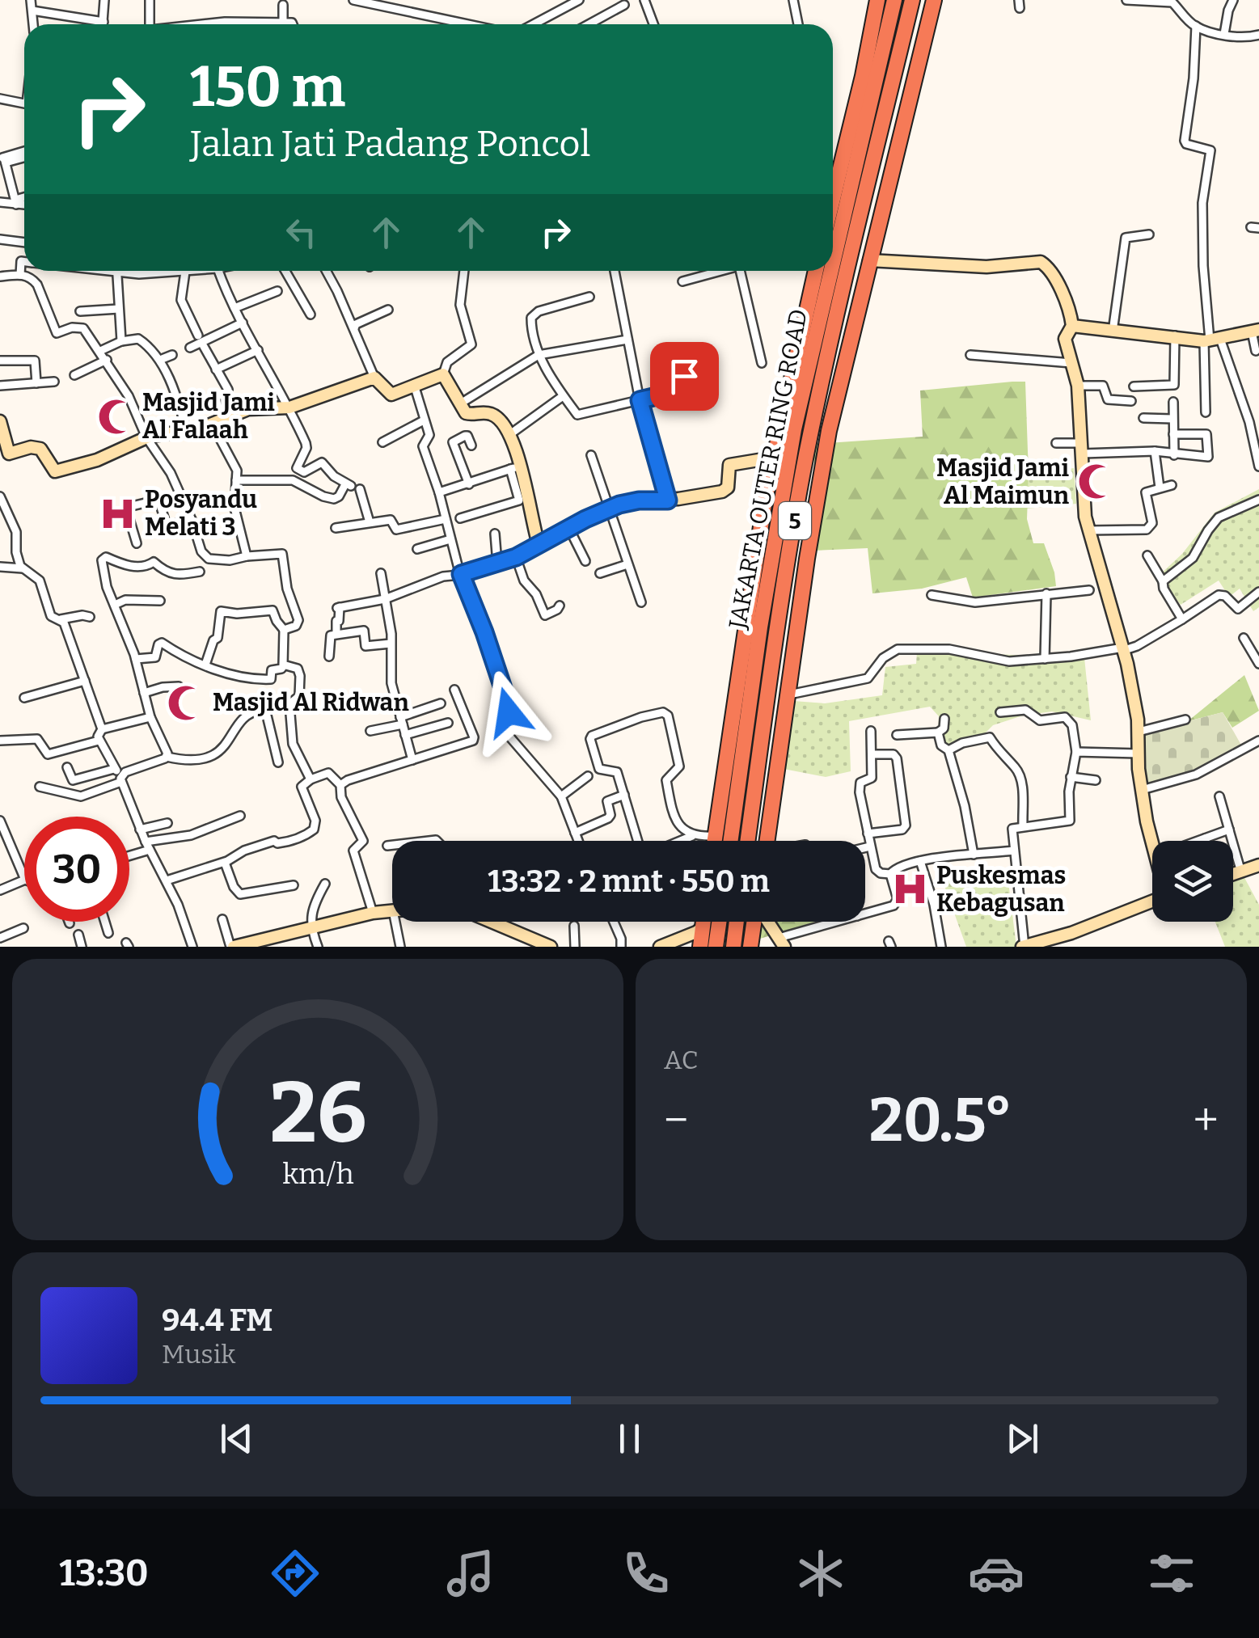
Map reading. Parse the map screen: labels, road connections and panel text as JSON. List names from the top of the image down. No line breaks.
{"streets":{"highway":["JAKARTA OUTER RING ROAD","5"]},"places":{"mosque":["Masjid Jami Al Falaah","Masjid Jami Al Maimun","Masjid Al Ridwan"],"hospital":["Posyandu Melati 3","Puskesmas Kebagusan"]},"page":{"turn":["150 m","Jalan Jati Padang Poncol"],"limit":"30","trip":"13:32 · 2 mnt · 550 m","tile":"AC","heat":["−","20.5°","+"],"song":["94.4 FM","Musik"],"tabs":"13:30","gauge":["26","km/h"]}}
